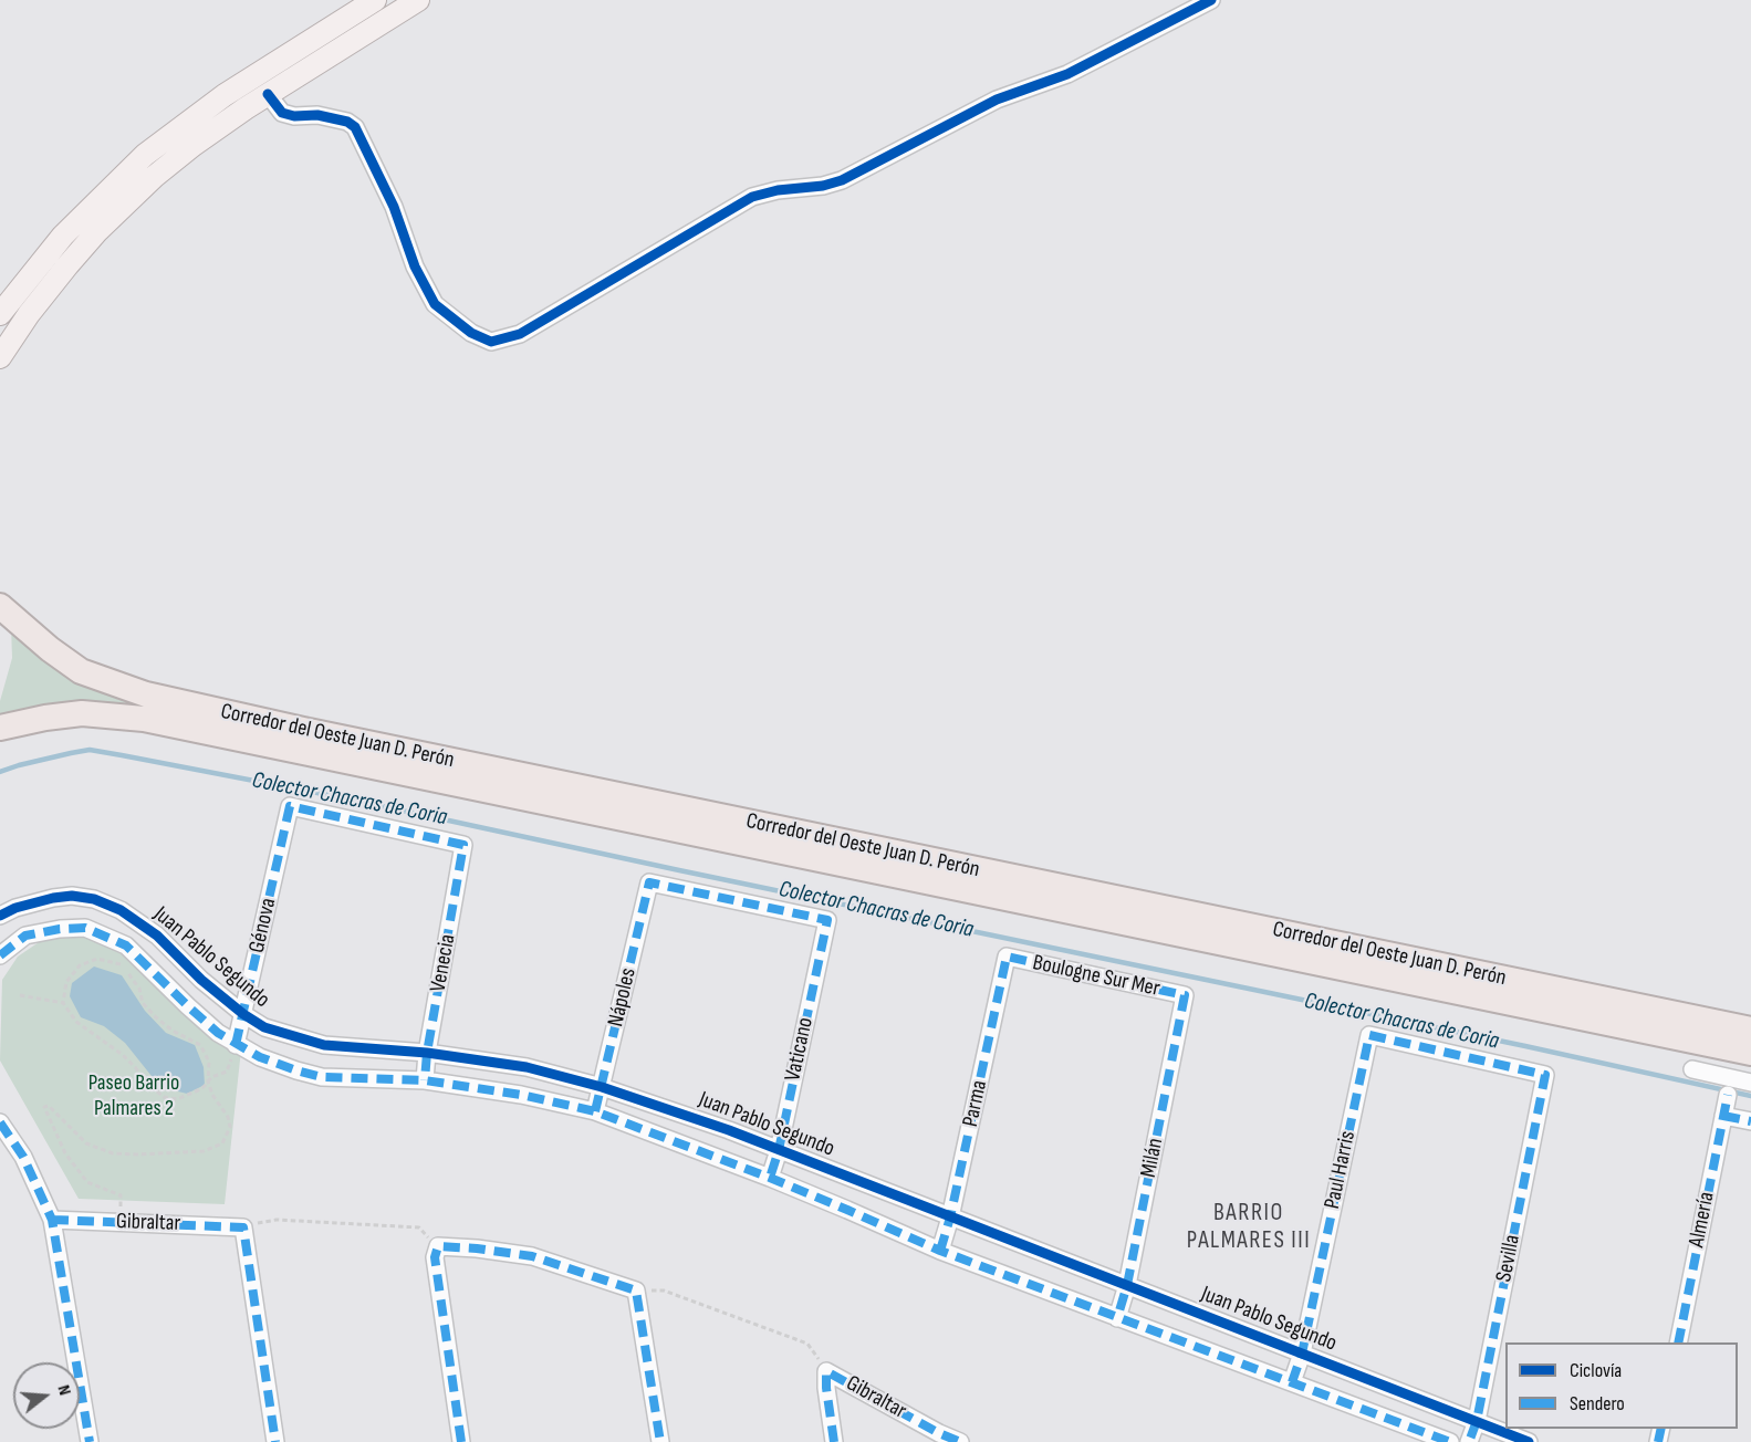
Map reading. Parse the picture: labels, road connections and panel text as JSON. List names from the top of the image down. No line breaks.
{"streets":{"highway":["Corredor del Oeste Juan D. Perón"],"street":["Génova","Juan Pablo Segundo","Venecia","Boulogne Sur Mer","Nápoles","Vaticano","Parma","Milán","Paul Harris","Almería","Gibraltar","Sevilla"]},"crossings":[["Génova","Juan Pablo Segundo"],["Génova","Venecia"],["Juan Pablo Segundo","Venecia"],["Juan Pablo Segundo","Nápoles"],["Juan Pablo Segundo","Vaticano"],["Juan Pablo Segundo","Parma"],["Juan Pablo Segundo","Milán"],["Juan Pablo Segundo","Paul Harris"],["Juan Pablo Segundo","Sevilla"],["Boulogne Sur Mer","Parma"],["Boulogne Sur Mer","Milán"],["Nápoles","Vaticano"],["Paul Harris","Sevilla"]],"districts":["BARRIO PALMARES III"],"water":["Colector Chacras de Coria"],"parks":["Paseo Barrio Palmares 2"],"legend":["Ciclovía","Sendero"],"north":"right"}
